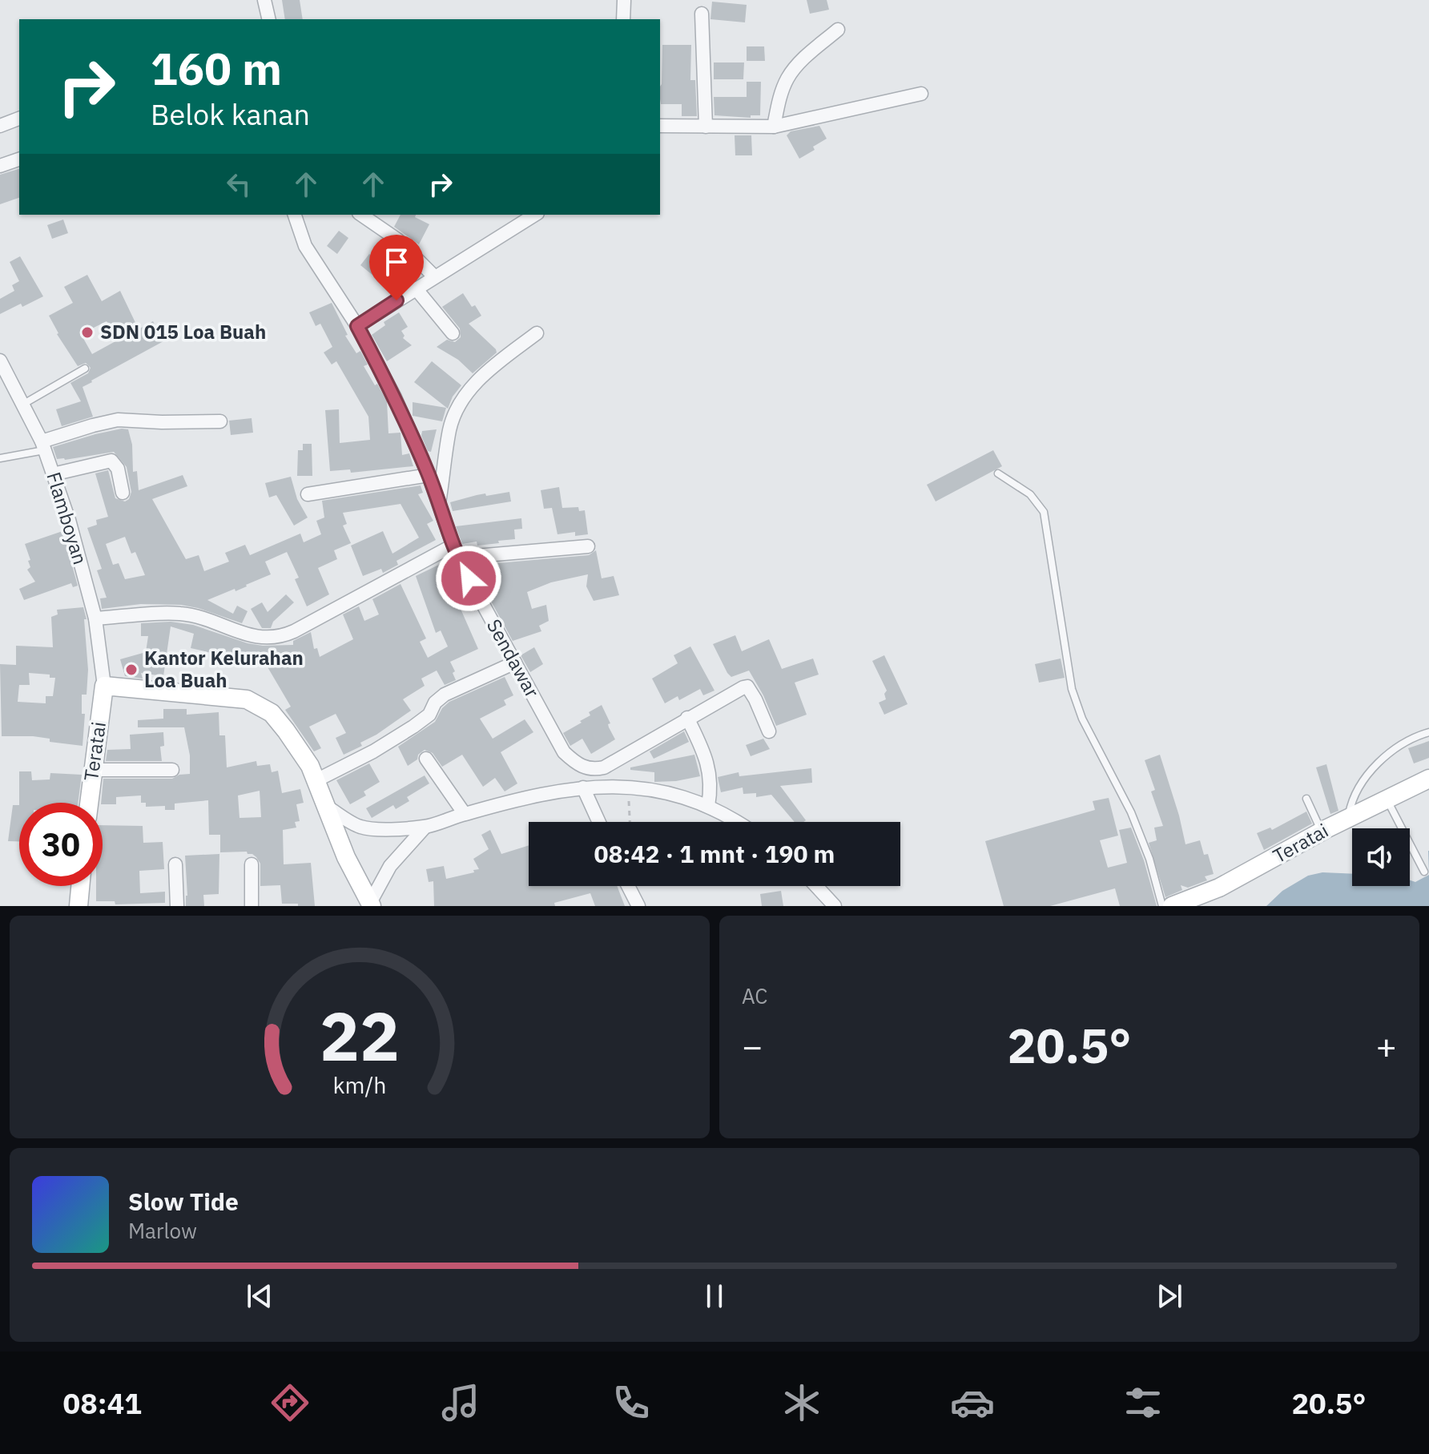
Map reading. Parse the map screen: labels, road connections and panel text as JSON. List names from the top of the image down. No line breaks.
{"streets":{"main road":["Teratai"],"street":["Flamboyan","Sendawar"]},"crossings":[["Flamboyan","Teratai"]],"places":["SDN 015 Loa Buah","Kantor Kelurahan Loa Buah"],"page":{"turn":["160 m","Belok kanan"],"limit":"30","trip":"08:42 · 1 mnt · 190 m","tile":"AC","heat":["−","20.5°","+"],"song":["Slow Tide","Marlow"],"tabs":["08:41","20.5°"],"gauge":["22","km/h"]}}
